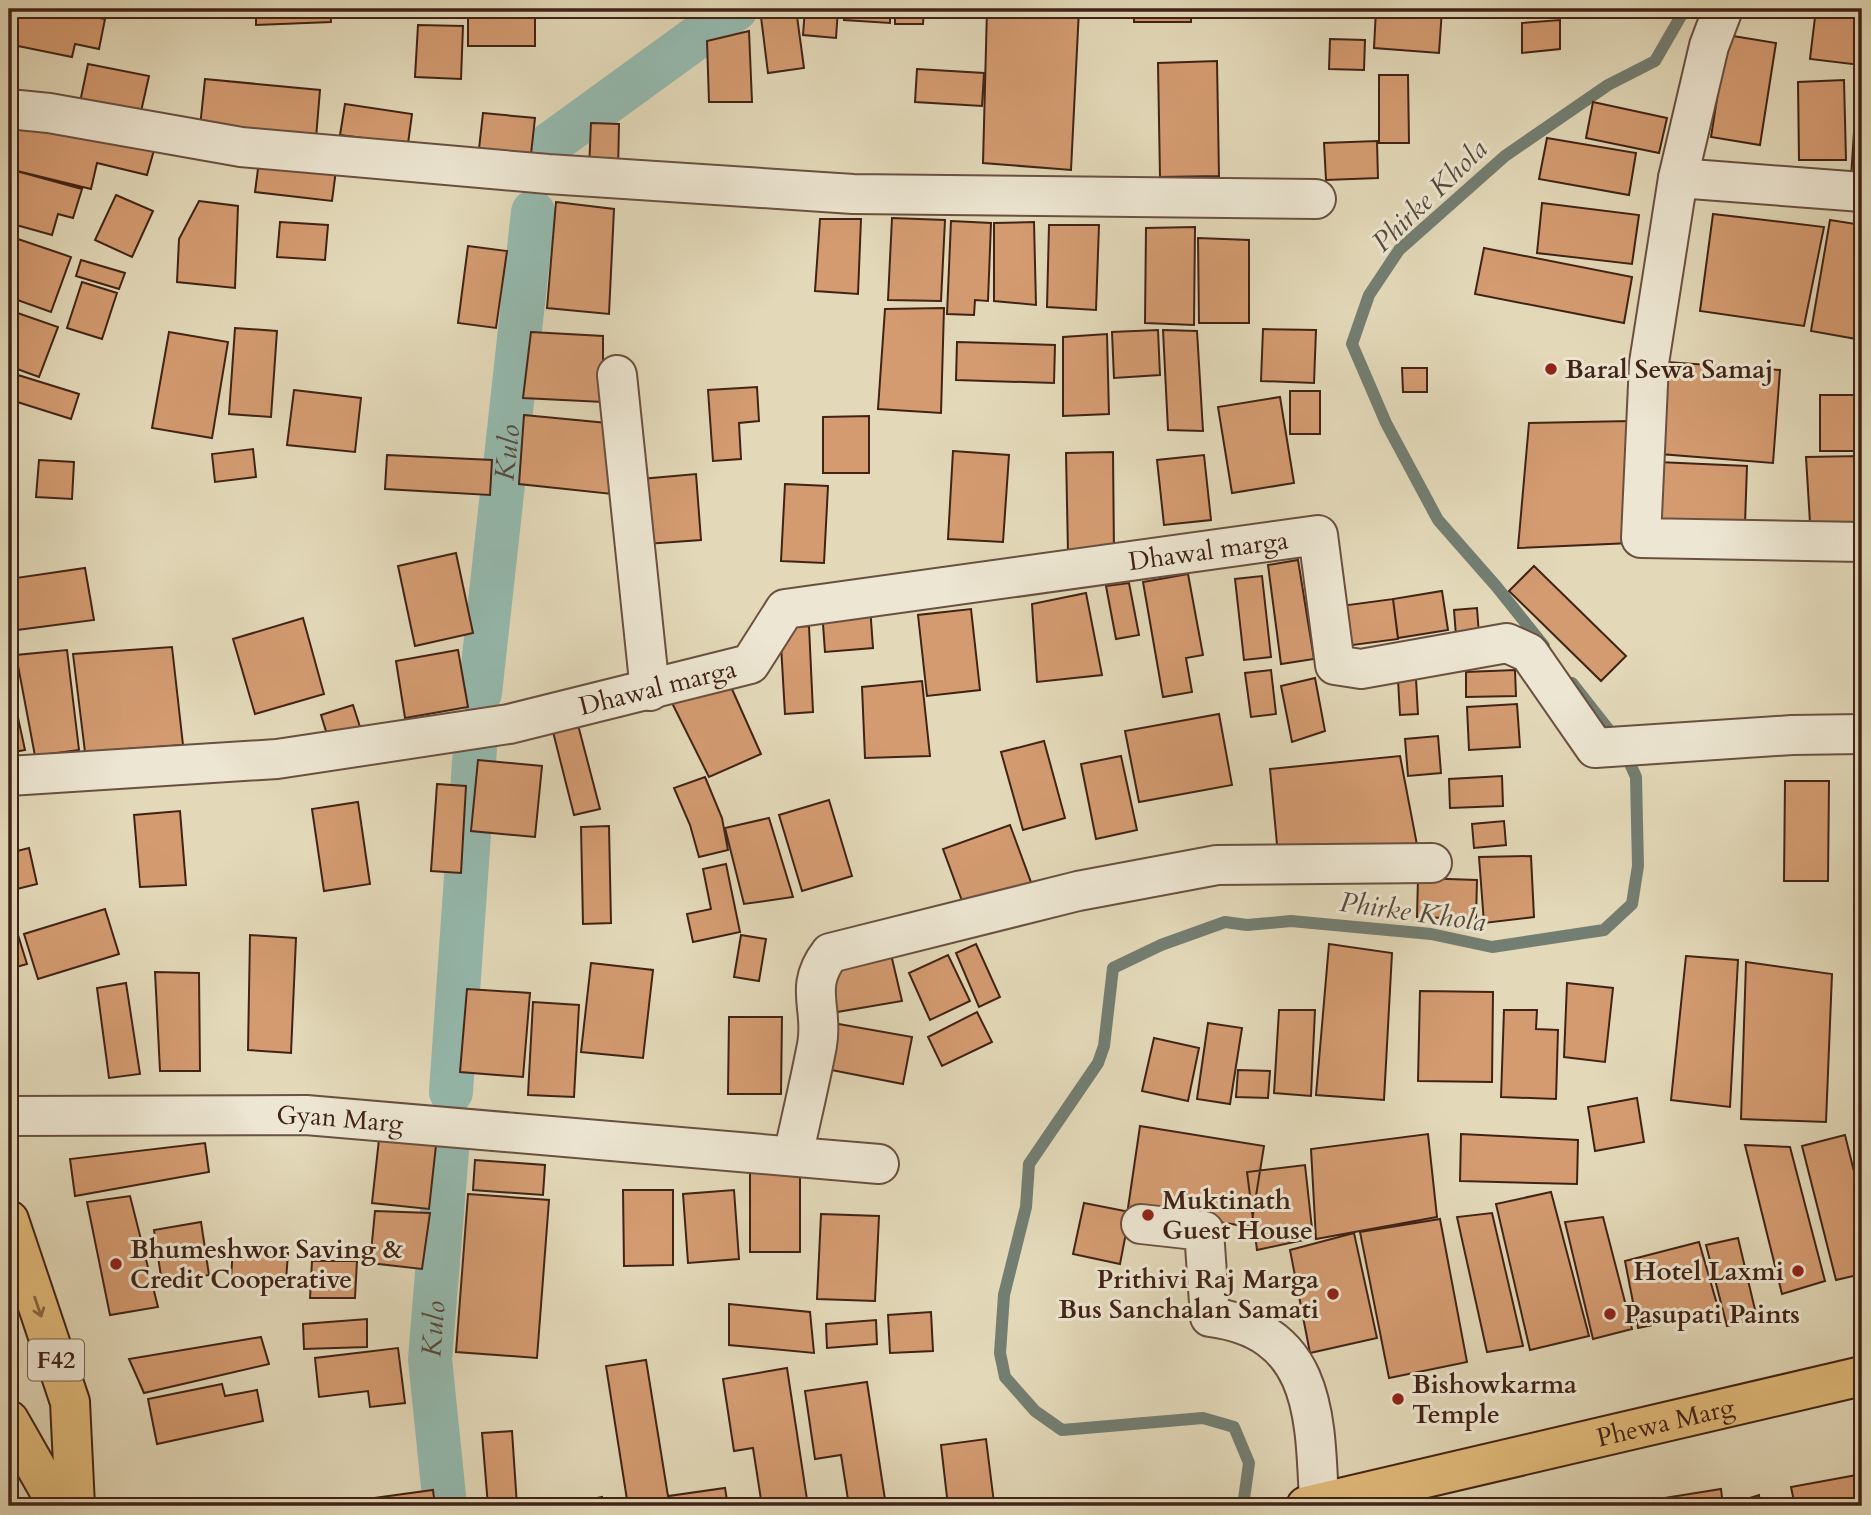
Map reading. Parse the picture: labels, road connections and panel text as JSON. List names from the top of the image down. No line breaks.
{"streets":{"highway":["F42","Phewa Marg"],"street":["Dhawal marga","Gyan Marg"]},"water":["Phirke Khola","Kulo"],"places":["Baral Sewa Samaj","Muktinath Guest House","Bhumeshwor Saving & Credit Cooperative","Hotel Laxmi","Prithivi Raj Marga Bus Sanchalan Samati","Pasupati Paints","Bishowkarma Temple"]}
